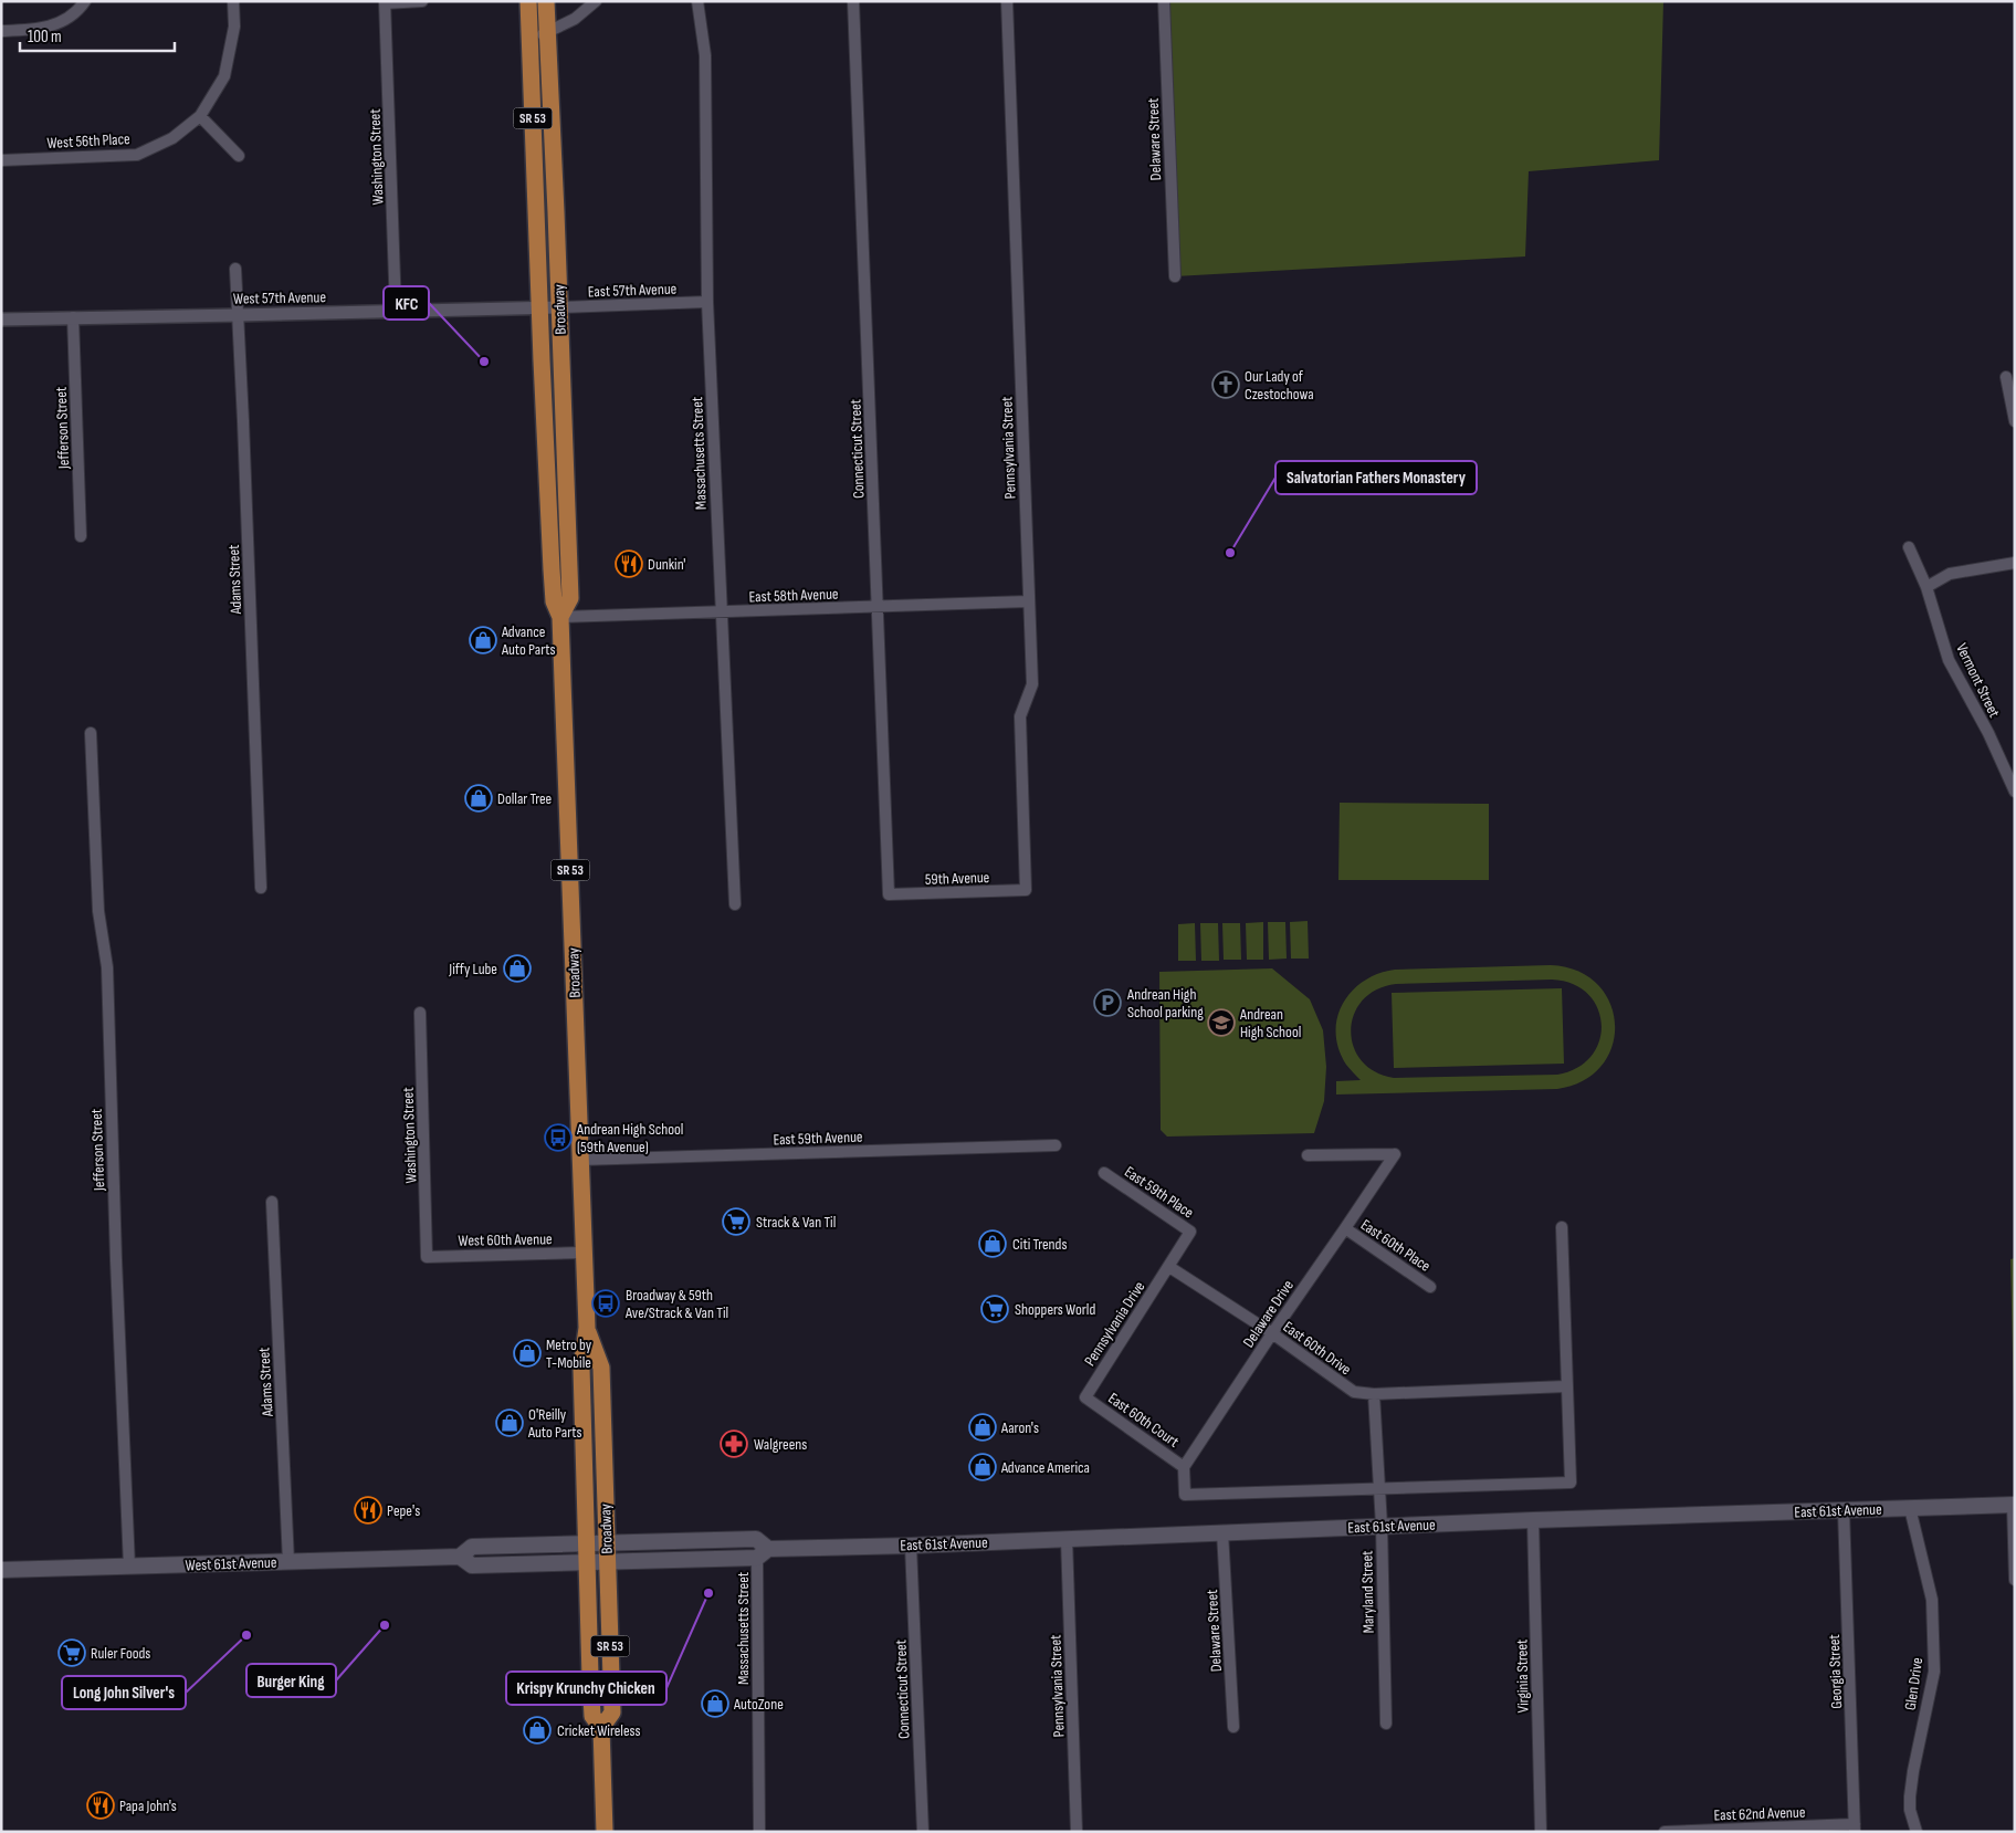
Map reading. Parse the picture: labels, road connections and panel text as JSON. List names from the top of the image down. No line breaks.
{"streets":{"main road":["SR 53","Broadway","East 61st Avenue","West 61st Avenue"],"street":["Delaware Street","West 56th Place","Washington Street","East 57th Avenue","West 57th Avenue","Jefferson Street","Pennsylvania Street","Connecticut Street","Massachusetts Street","Adams Street","East 58th Avenue","Vermont Street","59th Avenue","East 59th Avenue","East 59th Place","West 60th Avenue","East 60th Place","Delaware Drive","Pennsylvania Drive","East 60th Drive","East 60th Court","Maryland Street","Georgia Street","Virginia Street","Glen Drive","East 62nd Avenue"]},"crossings":[["Delaware Street","East 61st Avenue"],["Washington Street","West 57th Avenue"],["Washington Street","West 60th Avenue"],["East 57th Avenue","West 57th Avenue"],["East 57th Avenue","Broadway"],["East 57th Avenue","Massachusetts Street"],["West 57th Avenue","Broadway"],["West 57th Avenue","Jefferson Street"],["West 57th Avenue","Adams Street"],["Broadway","East 58th Avenue"],["Broadway","East 59th Avenue"],["Broadway","West 60th Avenue"],["Broadway","East 61st Avenue"],["Broadway","West 61st Avenue"],["Jefferson Street","West 61st Avenue"],["Pennsylvania Street","East 58th Avenue"],["Pennsylvania Street","59th Avenue"],["Pennsylvania Street","East 61st Avenue"],["Connecticut Street","East 58th Avenue"],["Connecticut Street","59th Avenue"],["Connecticut Street","East 61st Avenue"],["Massachusetts Street","East 58th Avenue"],["Massachusetts Street","East 61st Avenue"],["Adams Street","West 61st Avenue"],["East 59th Place","Pennsylvania Drive"],["East 59th Place","East 60th Drive"],["East 60th Place","Delaware Drive"],["Delaware Drive","East 60th Drive"],["Delaware Drive","East 60th Court"],["Pennsylvania Drive","East 60th Drive"],["Pennsylvania Drive","East 60th Court"],["East 60th Drive","Maryland Street"],["East 61st Avenue","West 61st Avenue"],["East 61st Avenue","Maryland Street"],["East 61st Avenue","Georgia Street"],["East 61st Avenue","Virginia Street"],["East 61st Avenue","Glen Drive"],["Georgia Street","East 62nd Avenue"]],"places":{"other":["KFC","Salvatorian Fathers Monastery","Krispy Krunchy Chicken","Burger King","Long John Silver's"],"church":["Our Lady of Czestochowa"],"restaurant":["Dunkin'","Pepe's","Papa John's"],"shop":["Advance Auto Parts","Dollar Tree","Jiffy Lube","Citi Trends","Metro by T-Mobile","O'Reilly Auto Parts","Aaron's","Advance America","AutoZone","Cricket Wireless"],"parking":["Andrean High School parking"],"school or university":["Andrean High School"],"bus stop":["Andrean High School (59th Avenue)","Broadway & 59th Ave/Strack & Van Til"],"supermarket":["Strack & Van Til","Shoppers World","Ruler Foods"],"pharmacy":["Walgreens"]},"scale_bar":"100 m"}
